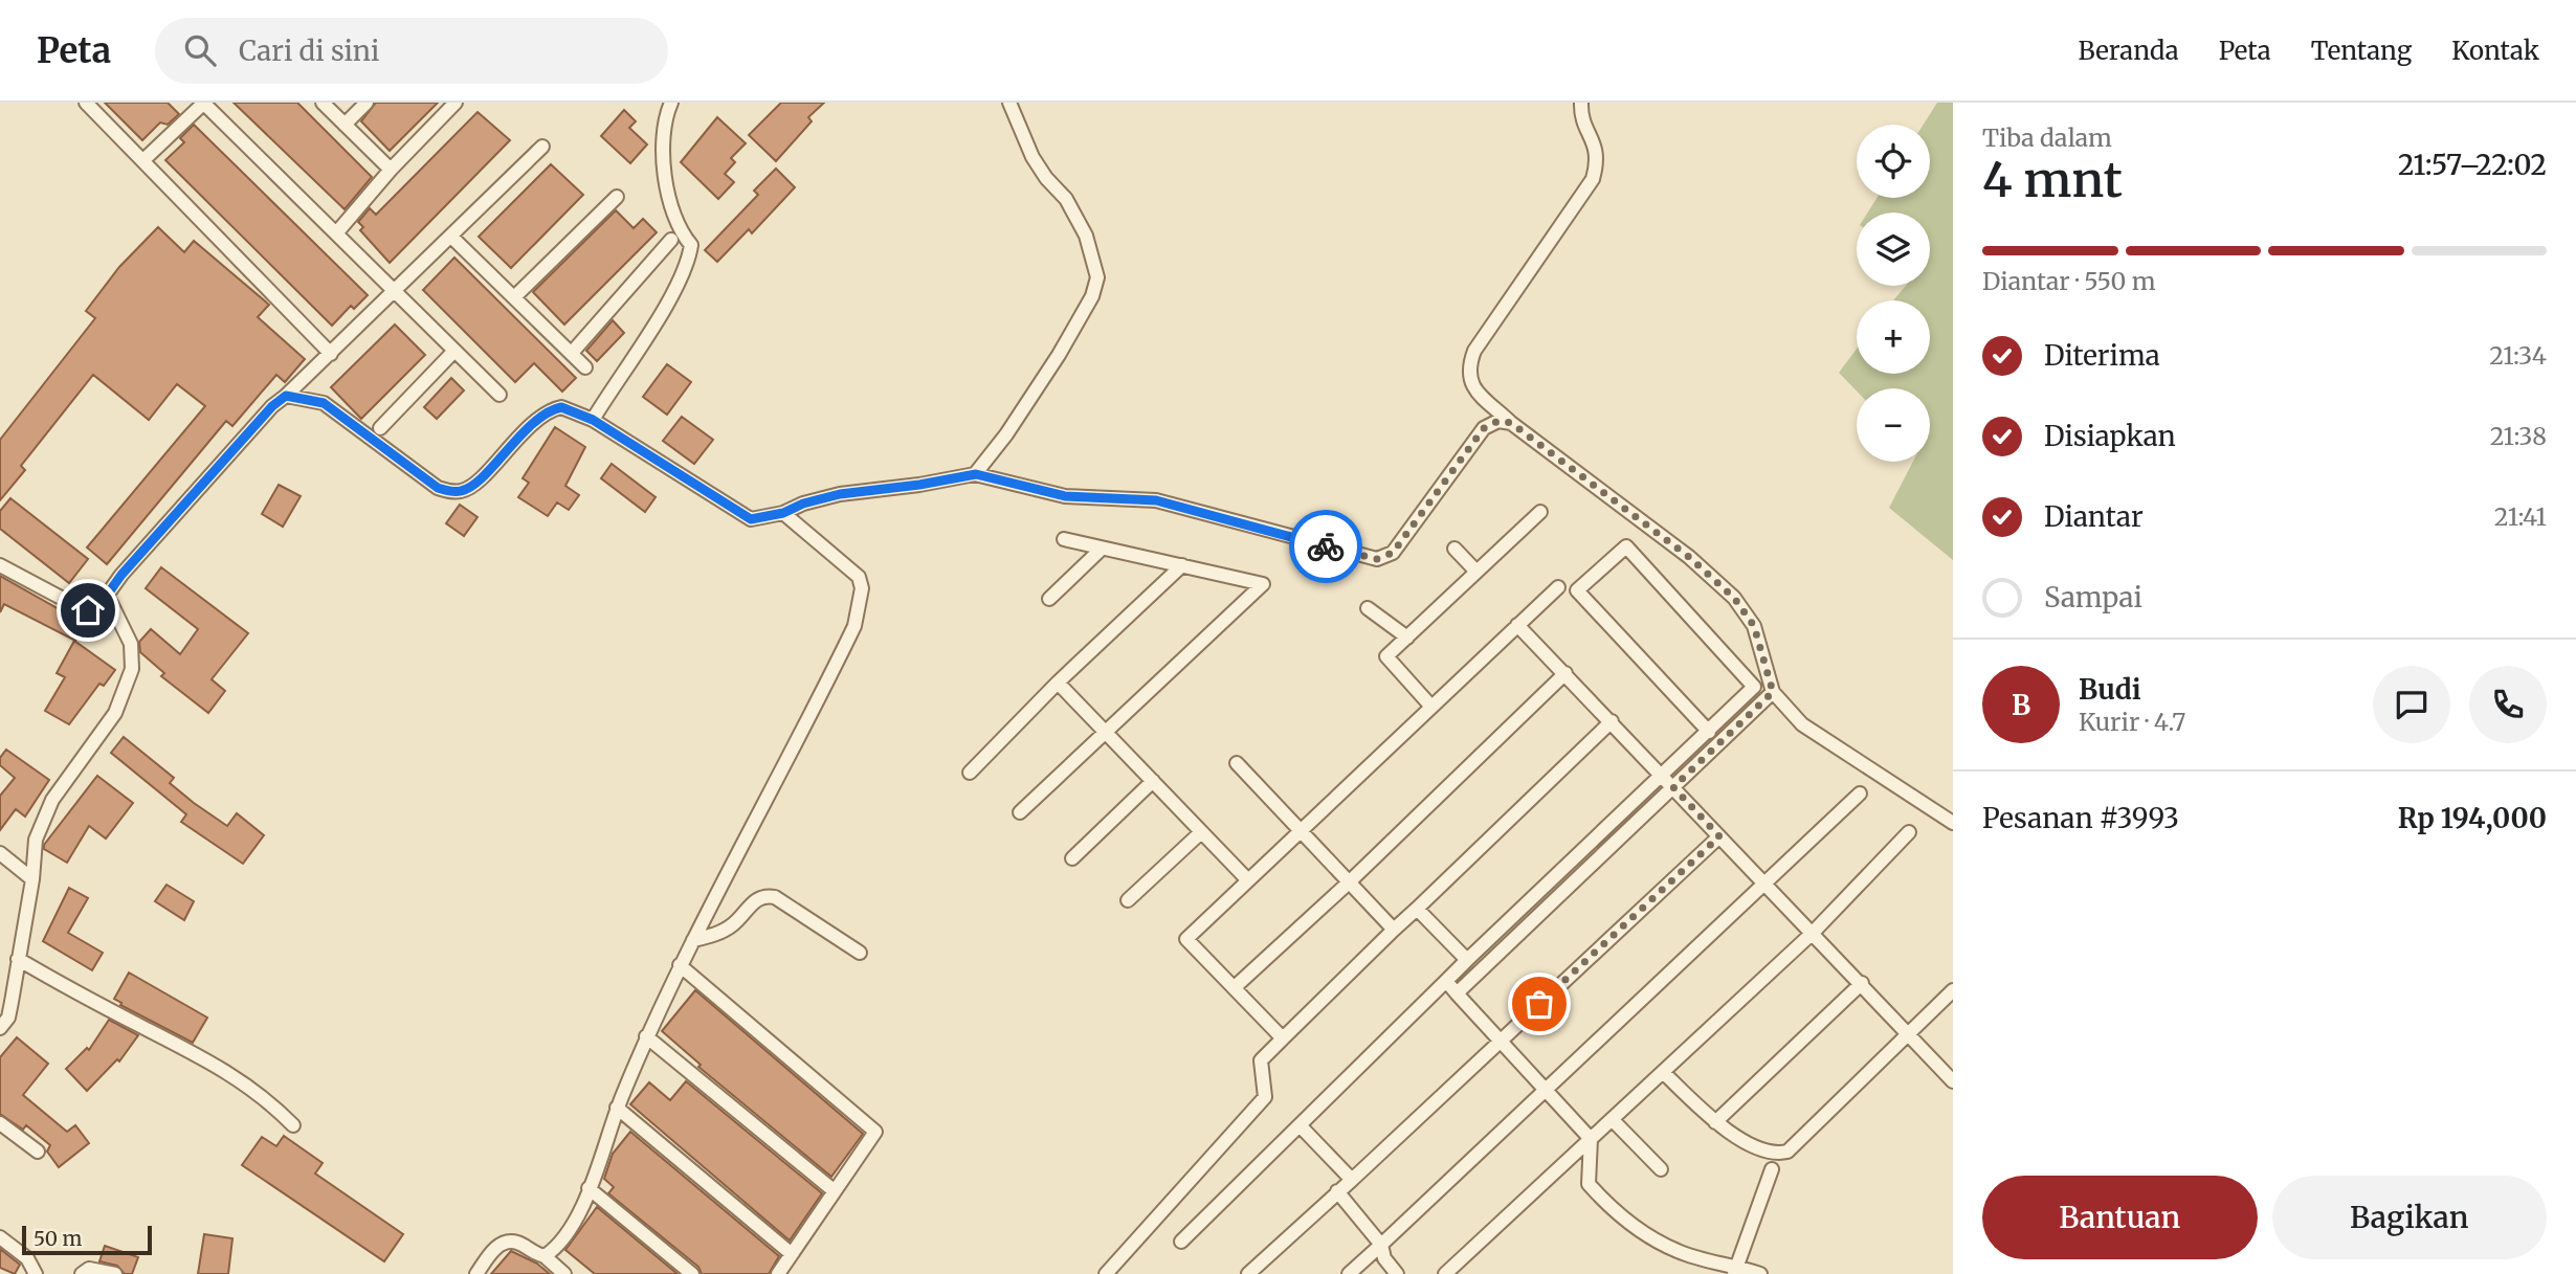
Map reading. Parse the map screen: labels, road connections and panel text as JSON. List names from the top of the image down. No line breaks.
{"scale_bar":"50 m","page":{"header":"Peta","search":"Cari di sini","nav":["Beranda","Peta","Tentang","Kontak"],"heading":["4 mnt","Tiba dalam","21:57–22:02"],"panel":["Budi","Kurir · 4.7","Pesanan #3993","Rp 194,000"],"map_buttons":["+","−"],"bar":"Diantar · 550 m","list":[["Diterima","21:34"],["Disiapkan","21:38"],["Diantar","21:41"],"Sampai"],"round":"B","buttons":["Bantuan","Bagikan"],"scale":"50 m"}}
